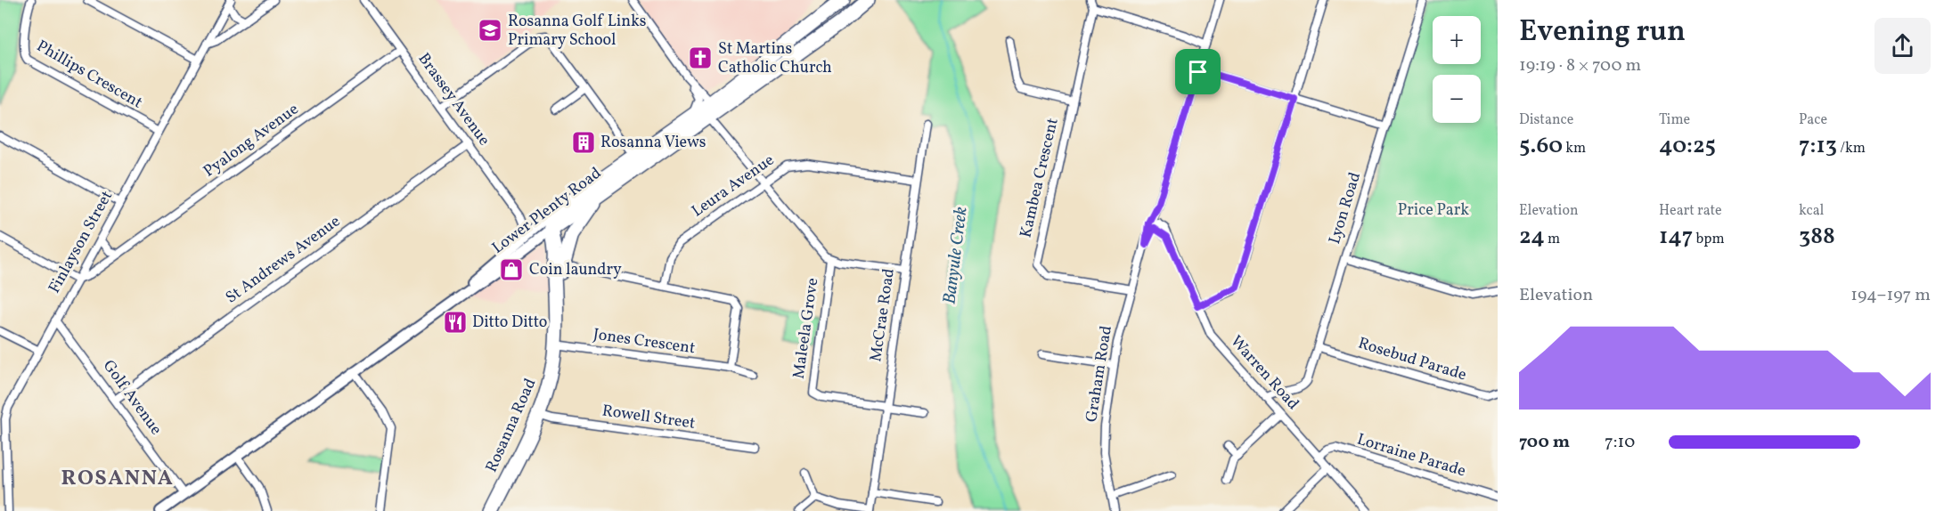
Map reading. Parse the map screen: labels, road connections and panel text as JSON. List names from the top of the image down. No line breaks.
{"streets":{"highway":["Lower Plenty Road","Rosanna Road"],"street":["Phillips Crescent","Brassey Avenue","Pyalong Avenue","Kambea Crescent","Leura Avenue","Lyon Road","Finlayson Street","St Andrews Avenue","McCrae Road","Maleela Grove","Jones Crescent","Rosebud Parade","Warren Road","Graham Road","Golf Avenue","Rowell Street","Lorraine Parade"]},"crossings":[["Phillips Crescent","Finlayson Street"],["Brassey Avenue","Pyalong Avenue"],["Brassey Avenue","Lower Plenty Road"],["Brassey Avenue","St Andrews Avenue"],["Pyalong Avenue","Finlayson Street"],["Kambea Crescent","Graham Road"],["Leura Avenue","McCrae Road"],["Lyon Road","Rosebud Parade"],["Lyon Road","Warren Road"],["Lower Plenty Road","Golf Avenue"],["Lower Plenty Road","Rosanna Road"],["Finlayson Street","Golf Avenue"],["St Andrews Avenue","Golf Avenue"],["McCrae Road","Maleela Grove"],["Jones Crescent","Rosanna Road"],["Warren Road","Graham Road"],["Warren Road","Lorraine Parade"],["Rowell Street","Rosanna Road"]],"districts":["ROSANNA"],"water":["Banyule Creek"],"parks":["Price Park"],"places":{"school or university":["Rosanna Golf Links Primary School"],"church":["St Martins Catholic Church"],"building":["Rosanna Views"],"shop":["Coin laundry"],"restaurant":["Ditto Ditto"]},"page":{"heading":["Evening run","19:19 · 8 × 700 m"],"map_buttons":["+","−"],"stats":[["Distance","5.60 km"],["Time","40:25"],["Pace","7:13 /km"],["Elevation","24 m"],["Heart rate","147 bpm"],["kcal","388"]],"chart":["Elevation","194–197 m"],"list":[{"name":"700 m","note":"7:10"}]}}
